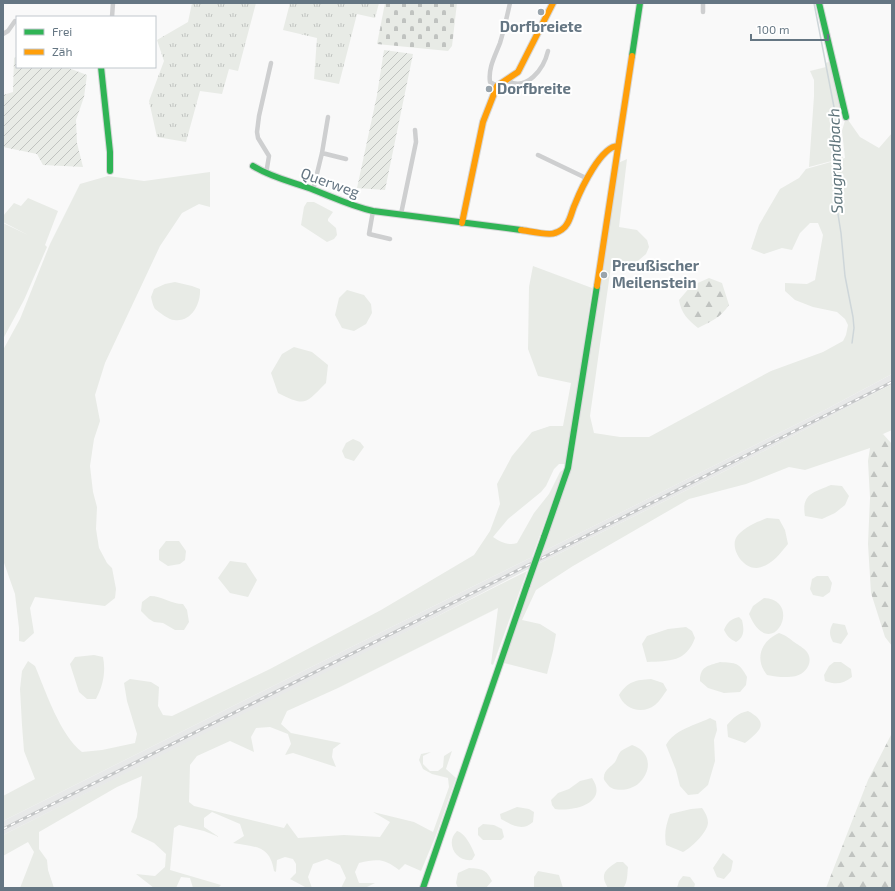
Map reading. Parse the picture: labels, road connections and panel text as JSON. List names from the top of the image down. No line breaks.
{"streets":{"main road":["Querweg"]},"water":["Saugrundbach"],"places":["Dorfbreiete","Dorfbreite","Preußischer Meilenstein"],"legend":["Frei","Zäh"],"scale_bar":"100 m"}
